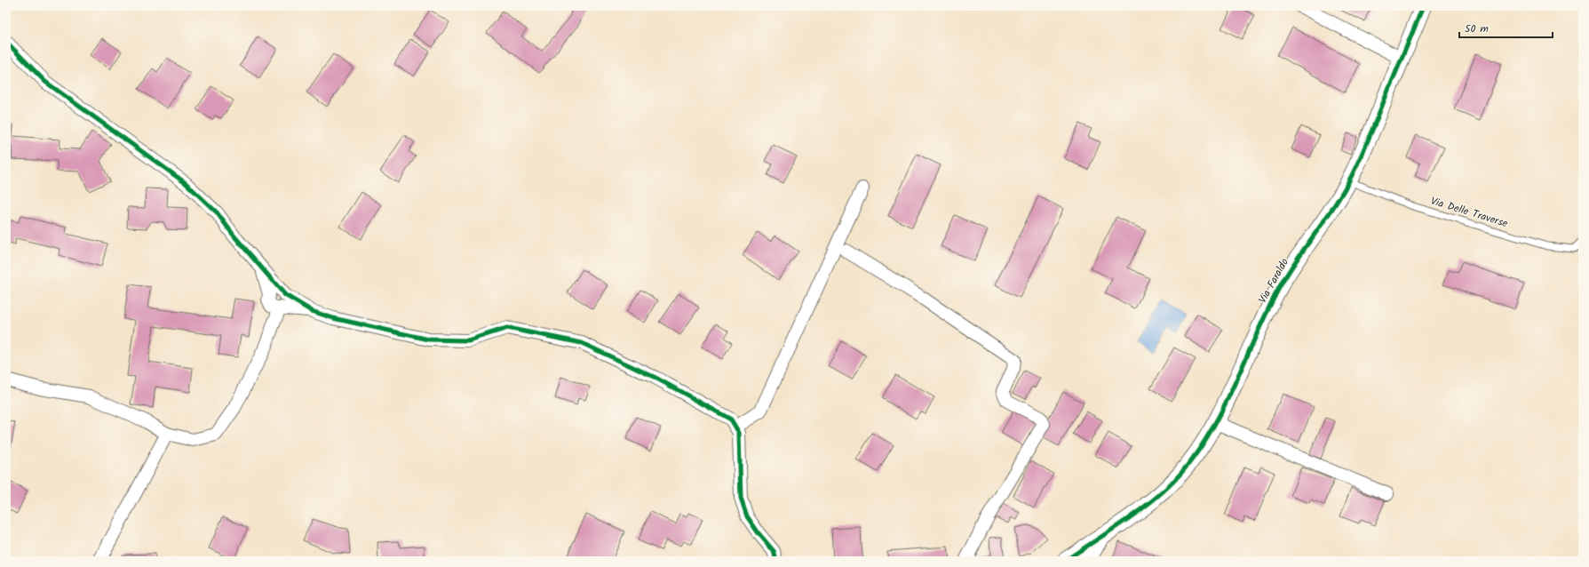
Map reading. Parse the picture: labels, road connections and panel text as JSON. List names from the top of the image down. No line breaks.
{"streets":{"street":["Via Faraldo"],"lane":["Via Delle Traverse"]},"crossings":[["Via Delle Traverse","Via Faraldo"]],"scale_bar":"50 m"}
